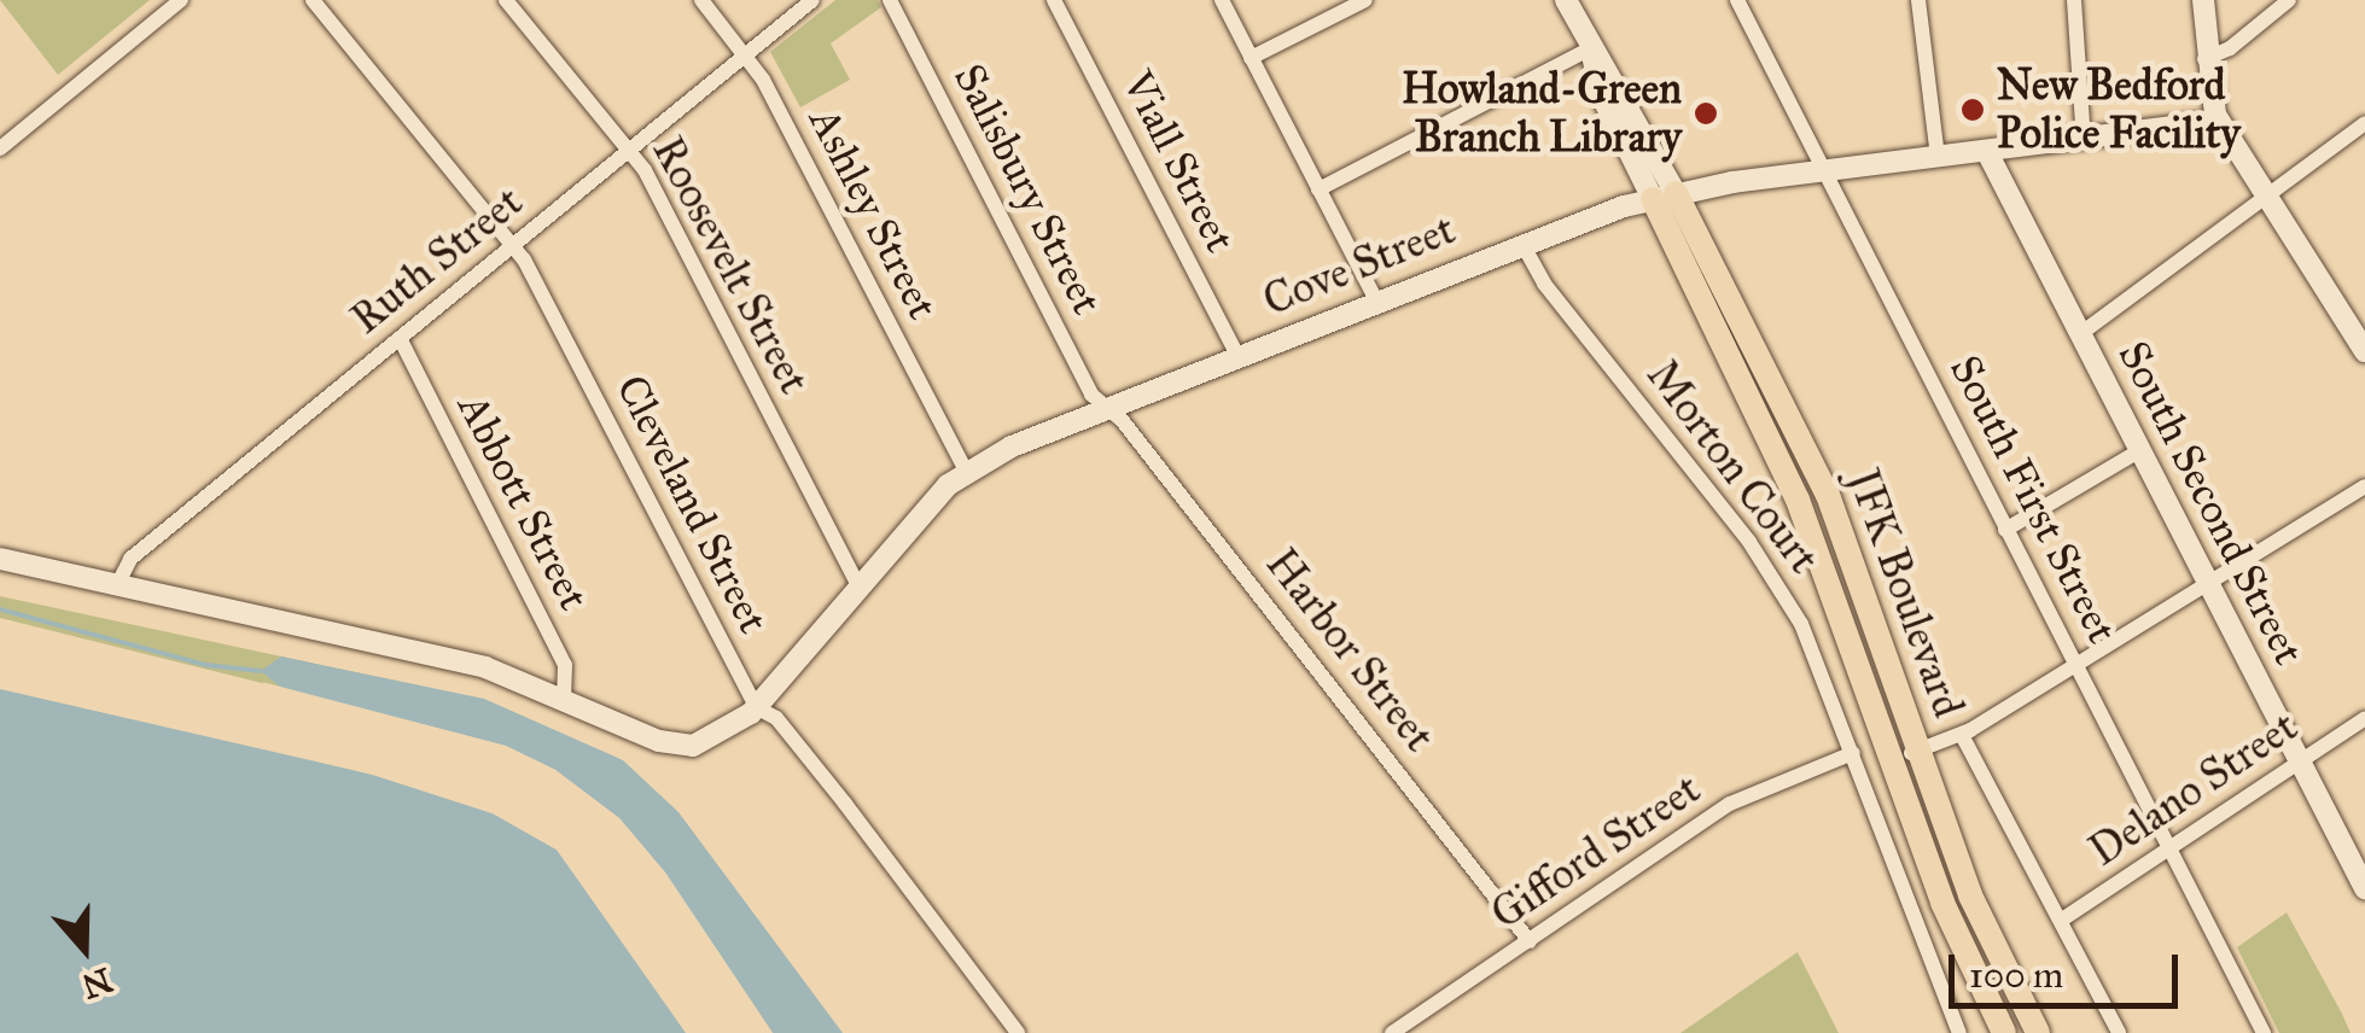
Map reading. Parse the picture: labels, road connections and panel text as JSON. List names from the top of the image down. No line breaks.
{"streets":{"main road":["Cove Street","South Second Street","JFK Boulevard"],"street":["Viall Street","Salisbury Street","Ashley Street","Ruth Street","Roosevelt Street","Morton Court","South First Street","Abbott Street","Cleveland Street","Harbor Street","Delano Street","Gifford Street"]},"crossings":[["Viall Street","Cove Street"],["Salisbury Street","Cove Street"],["Salisbury Street","Harbor Street"],["Ashley Street","Ruth Street"],["Ashley Street","Cove Street"],["Ruth Street","Roosevelt Street"],["Ruth Street","Abbott Street"],["Ruth Street","Cleveland Street"],["Roosevelt Street","Cove Street"],["Cove Street","Morton Court"],["Cove Street","South First Street"],["Cove Street","Abbott Street"],["Cove Street","South Second Street"],["Cove Street","Cleveland Street"],["Cove Street","JFK Boulevard"],["Cove Street","Harbor Street"],["Morton Court","Gifford Street"],["South First Street","Delano Street"],["South Second Street","Delano Street"],["Harbor Street","Gifford Street"]],"places":["New Bedford Police Facility","Howland-Green Branch Library"],"scale_bar":"100 m","north":"bottom"}
